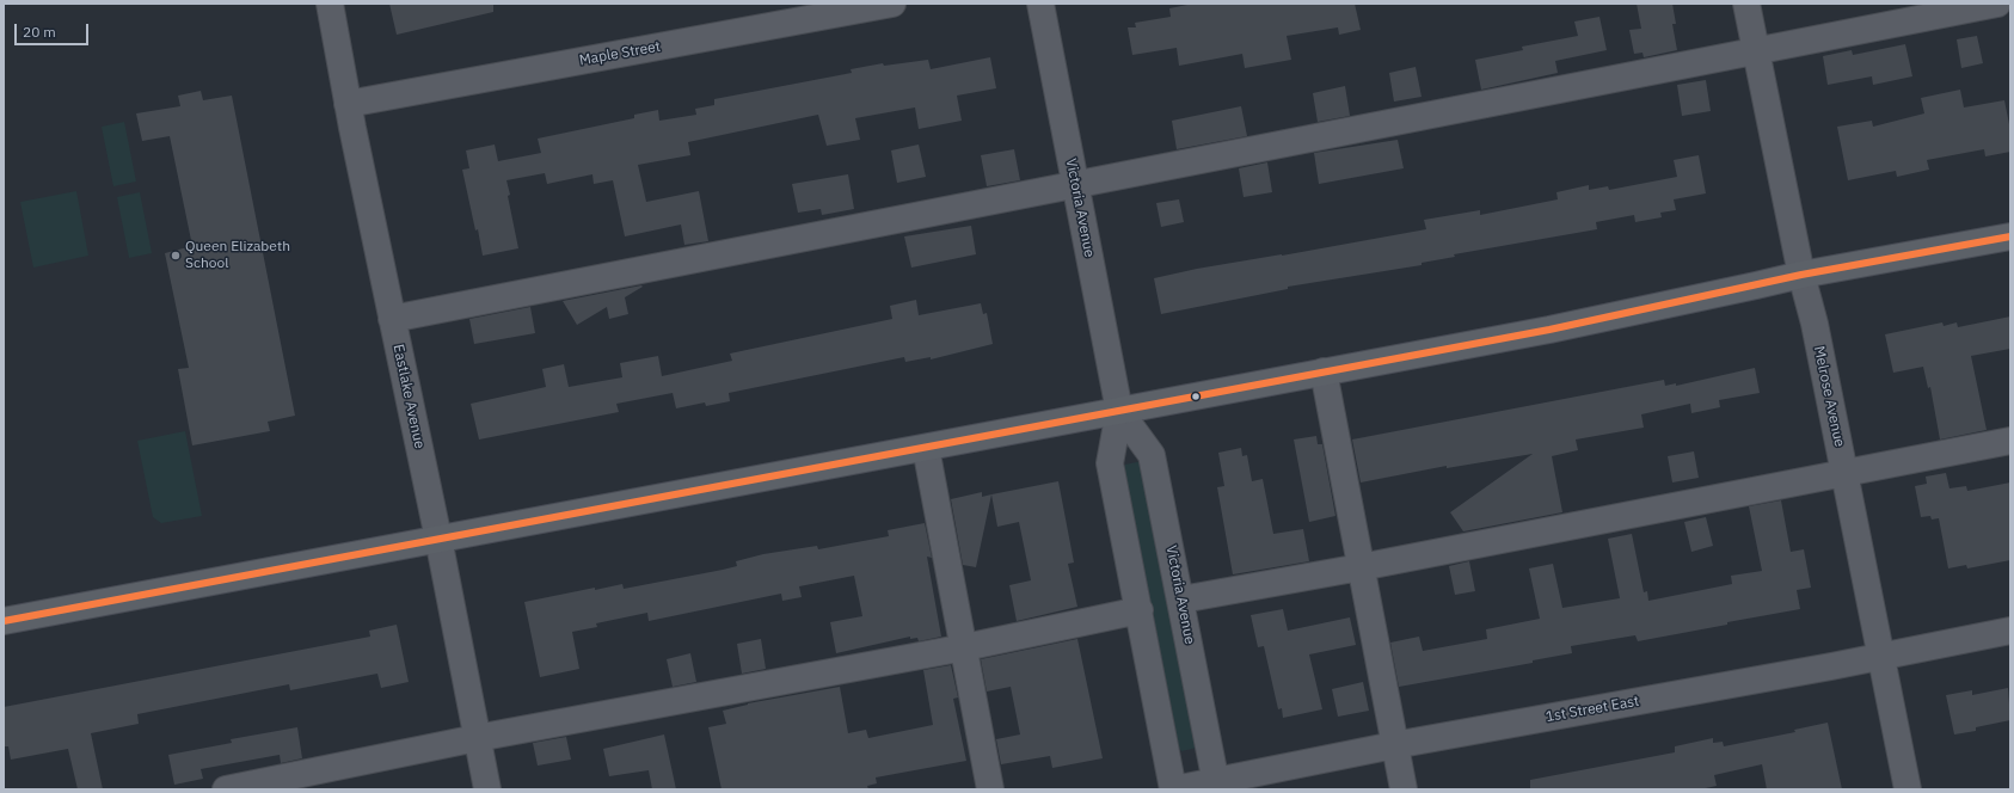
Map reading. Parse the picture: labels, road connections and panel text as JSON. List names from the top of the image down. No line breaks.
{"streets":{"street":["Maple Street","Victoria Avenue","Eastlake Avenue","Melrose Avenue","1st Street East"]},"crossings":[["Maple Street","Eastlake Avenue"],["Victoria Avenue","1st Street East"],["Melrose Avenue","1st Street East"]],"places":["Queen Elizabeth School"],"scale_bar":"20 m"}
